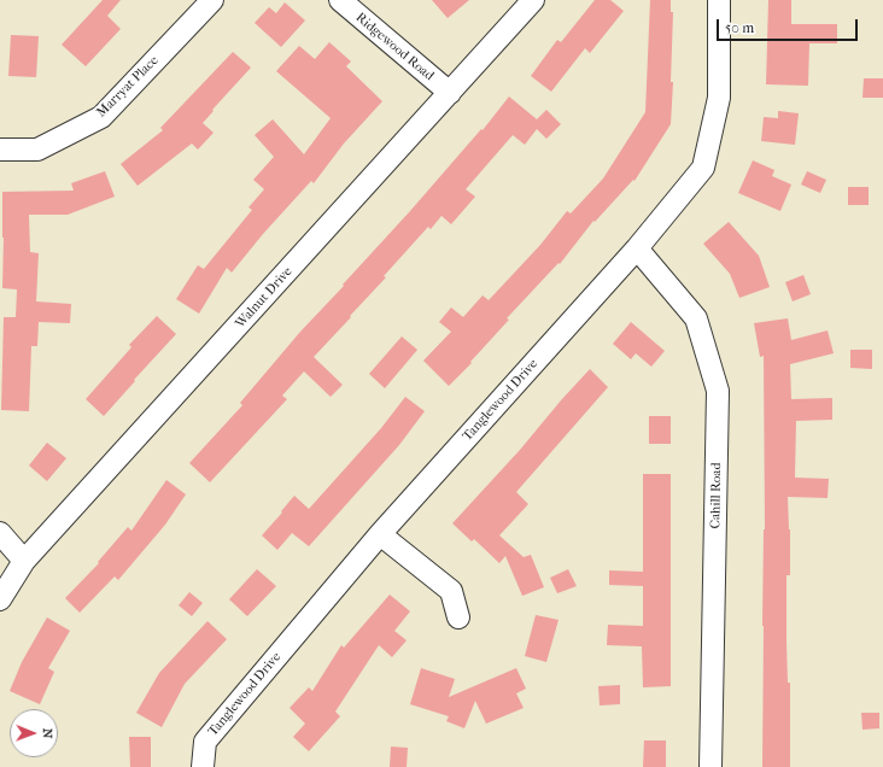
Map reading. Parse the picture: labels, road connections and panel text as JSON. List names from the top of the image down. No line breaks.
{"streets":{"street":["Ridgewood Road","Marryat Place","Walnut Drive","Tanglewood Drive","Cahill Road"]},"crossings":[["Ridgewood Road","Walnut Drive"],["Tanglewood Drive","Cahill Road"]],"scale_bar":"50 m","north":"right"}
